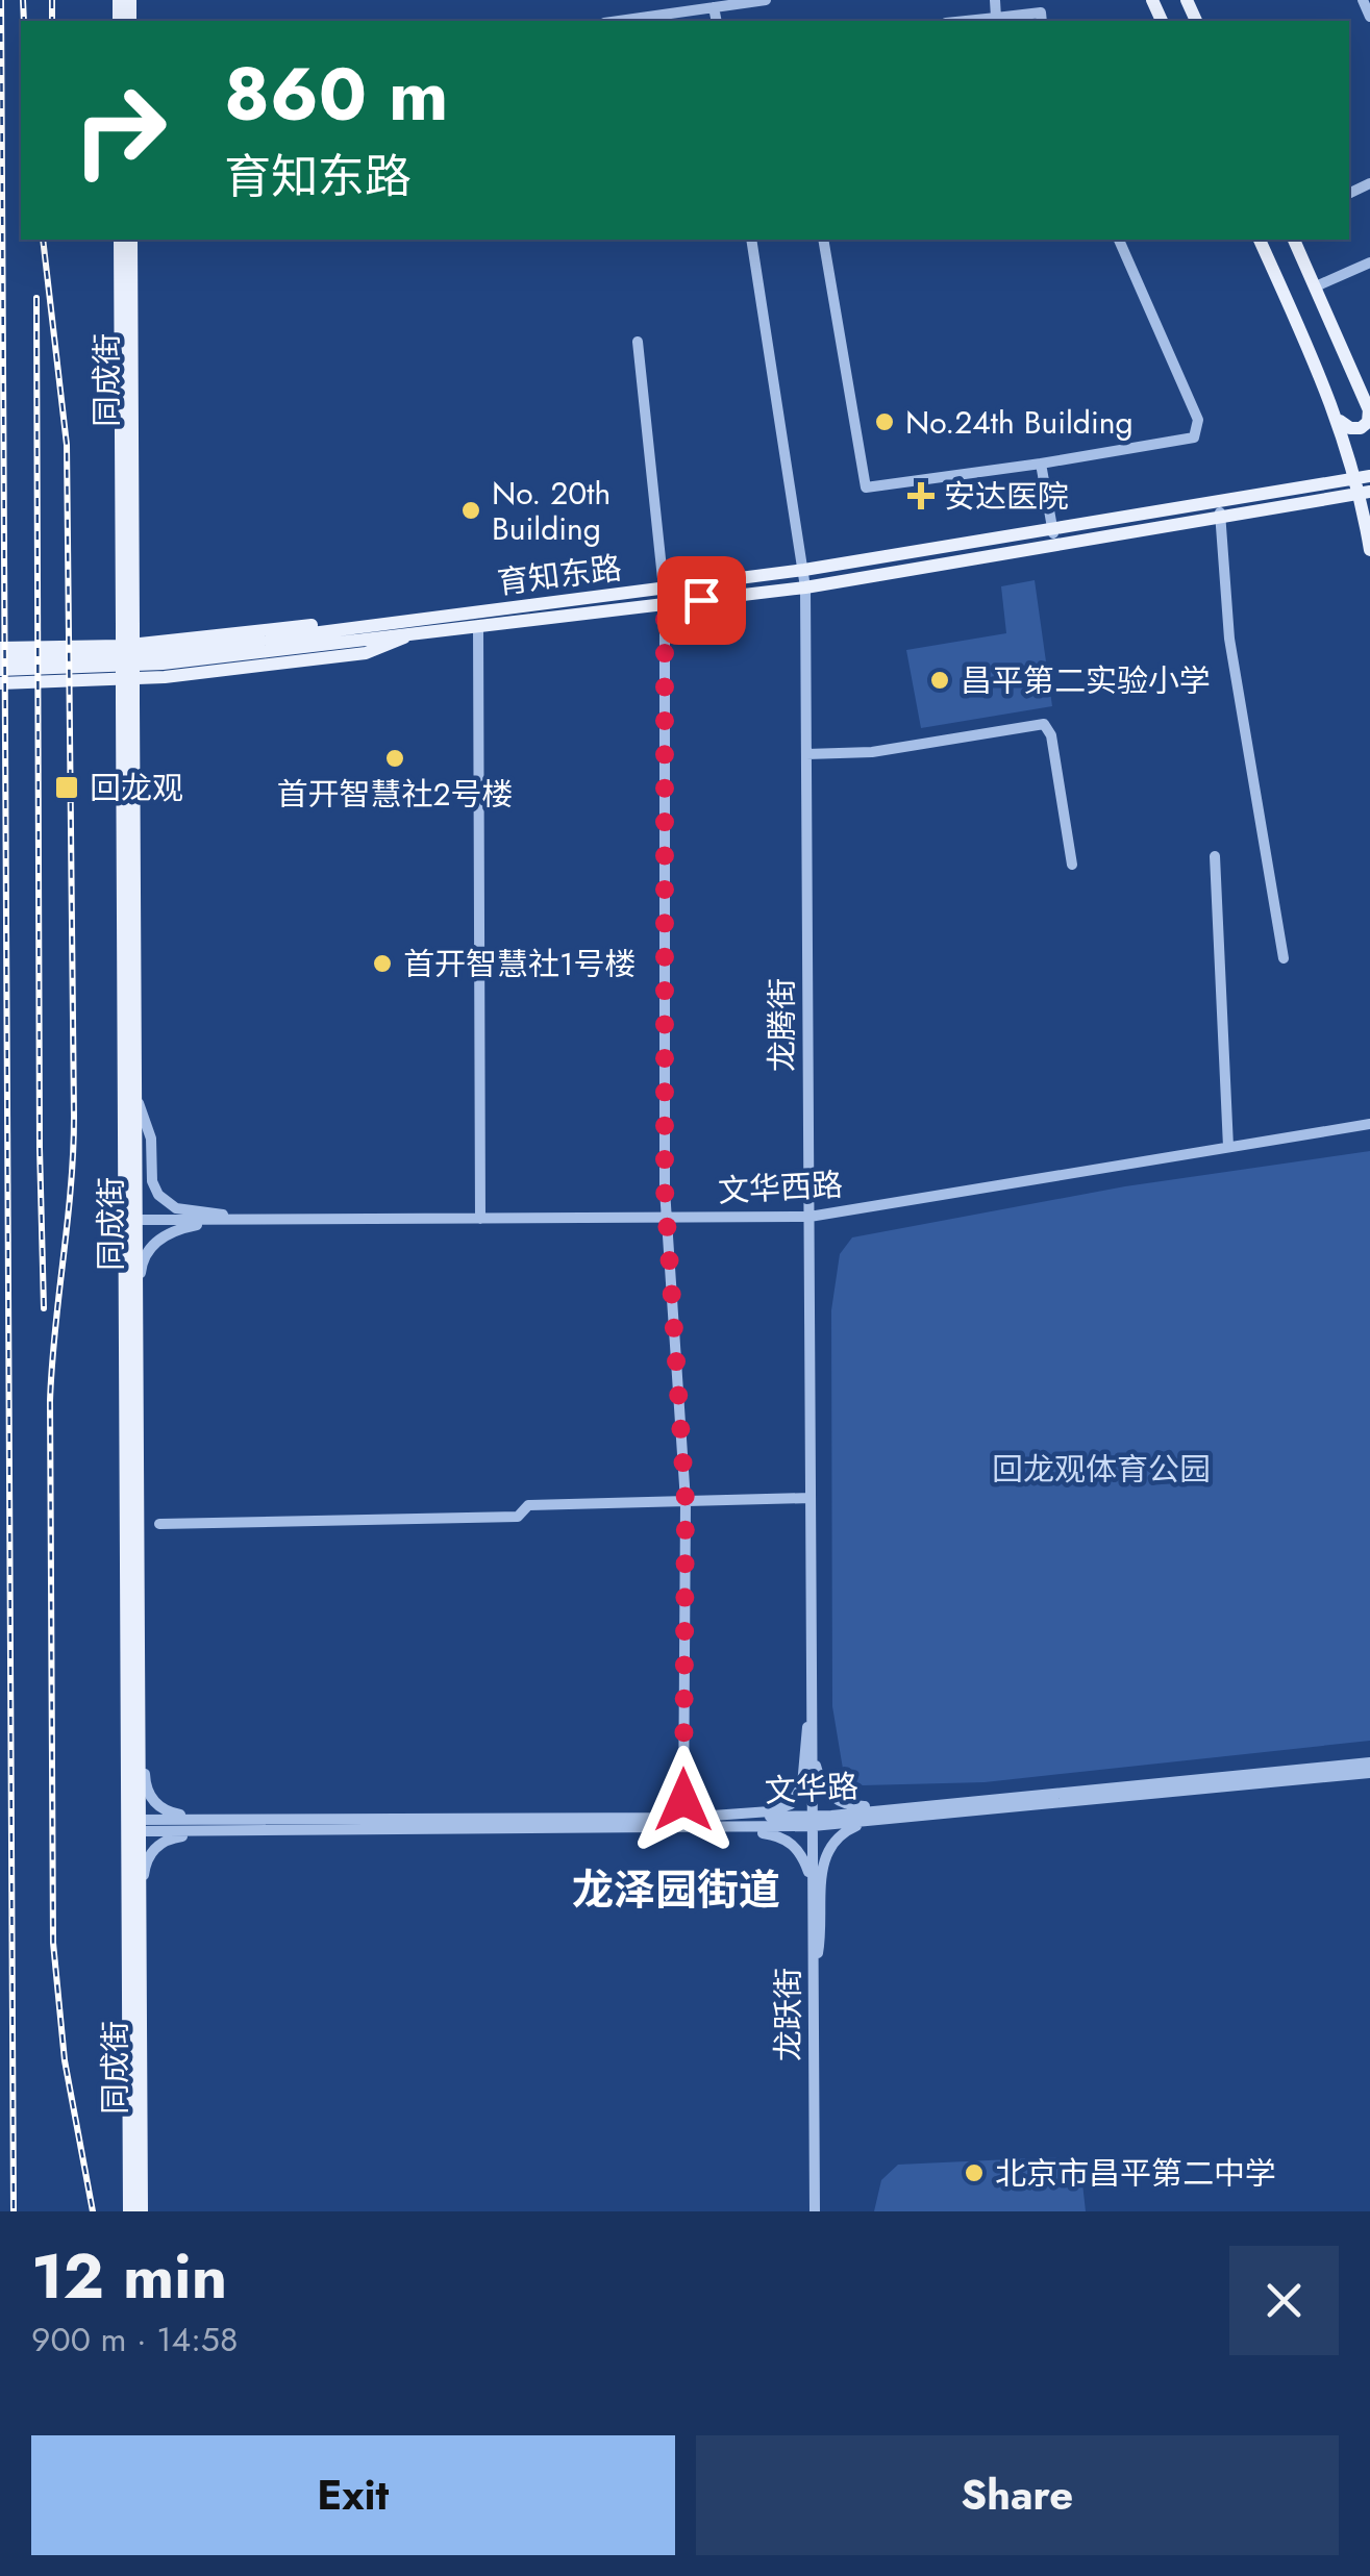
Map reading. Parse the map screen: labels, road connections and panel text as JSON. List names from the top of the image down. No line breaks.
{"streets":{"main road":["同成街","育知东路"],"street":["龙腾街","文华西路","文华路","龙跃街"]},"crossings":[["同成街","文华西路"],["同成街","文华路"],["育知东路","龙腾街"],["龙腾街","文华西路"],["龙腾街","文华路"],["龙腾街","龙跃街"],["文华路","龙跃街"]],"districts":["龙泽园街道"],"parks":["回龙观体育公园"],"places":{"other":["No.24th Building","No. 20th Building","昌平第二实验小学","首开智慧社2号楼","首开智慧社1号楼","北京市昌平第二中学"],"health":["安达医院"],"transit":["回龙观"]},"page":{"turn":["860 m","育知东路"],"heading":["12 min","900 m · 14:58"],"buttons":["Exit","Share"]}}
